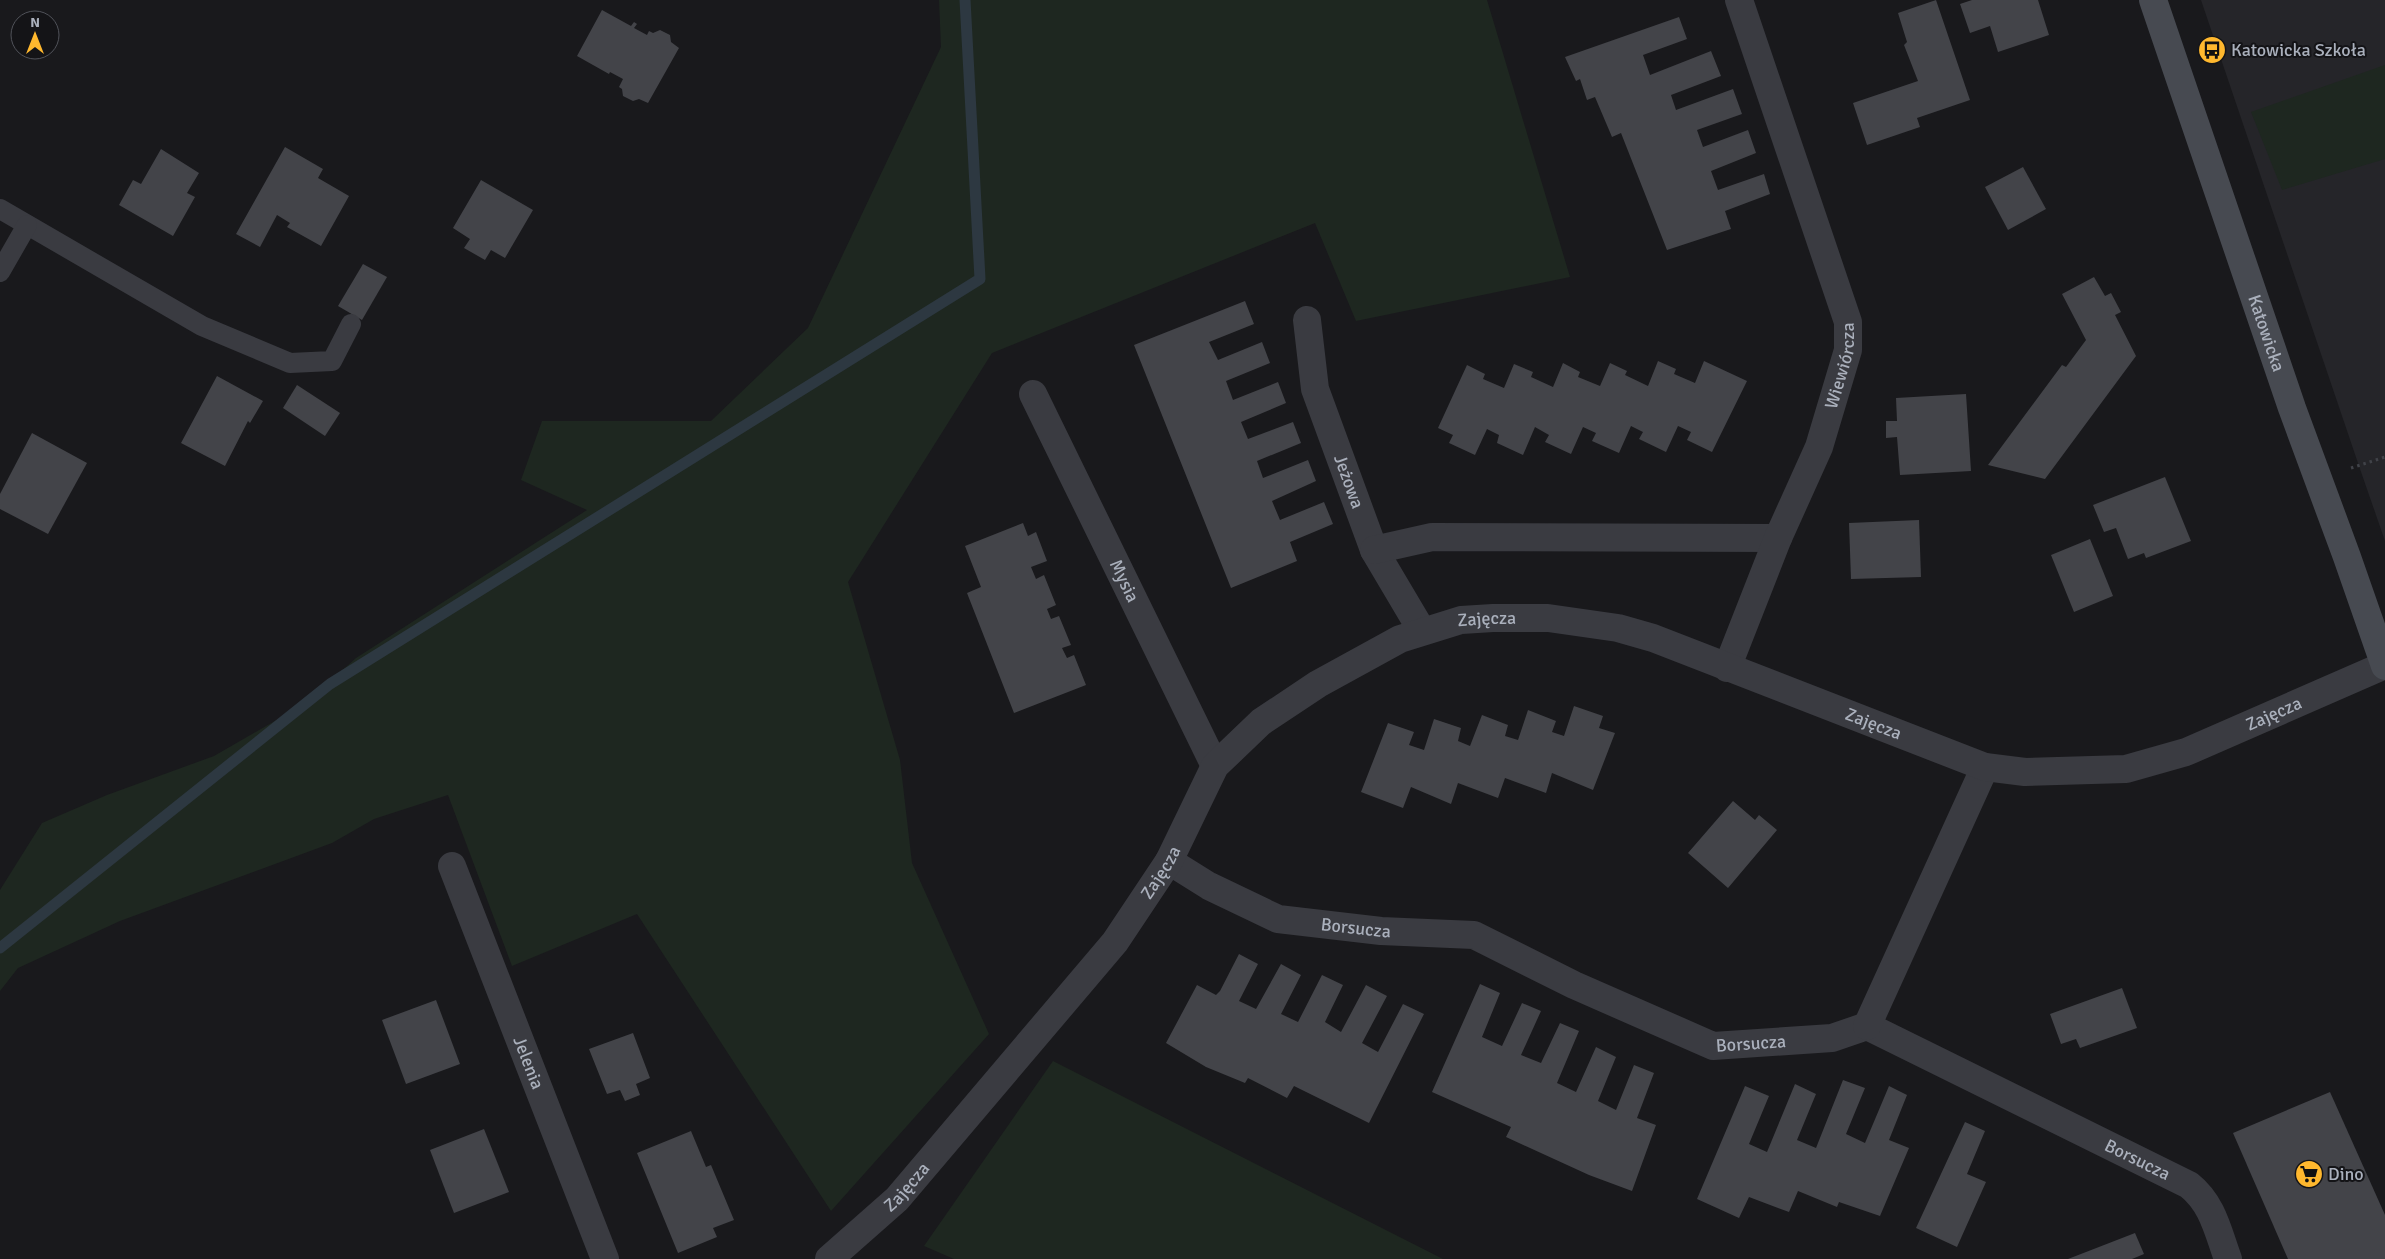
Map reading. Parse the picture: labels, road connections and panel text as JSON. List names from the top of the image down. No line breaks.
{"streets":{"main road":["Katowicka"],"street":["Wiewiórcza","Jeżowa","Mysia","Zajęcza","Borsucza","Jelenia"]},"crossings":[["Katowicka","Zajęcza"],["Wiewiórcza","Zajęcza"],["Jeżowa","Zajęcza"],["Mysia","Zajęcza"],["Zajęcza","Borsucza"]],"places":{"bus stop":["Katowicka Szkoła"],"supermarket":["Dino"]},"north":"top"}
